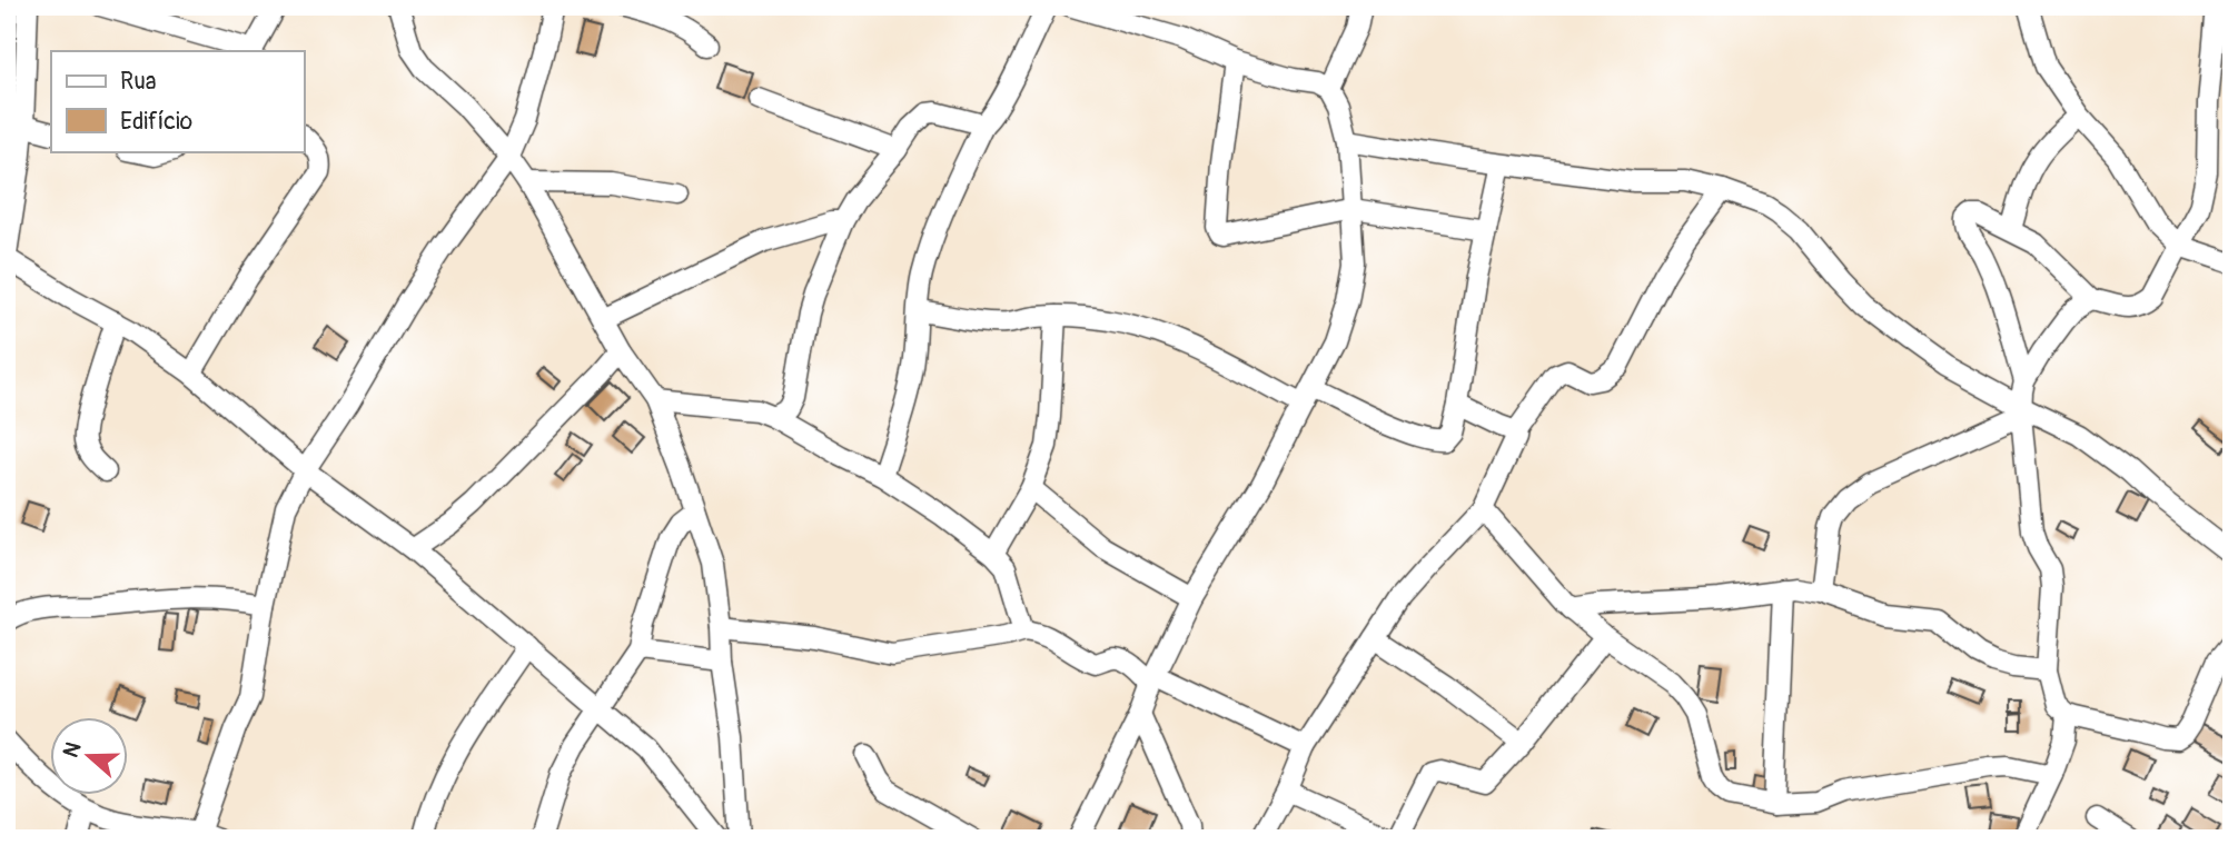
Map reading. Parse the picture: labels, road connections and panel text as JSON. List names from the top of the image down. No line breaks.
{"legend":["Rua","Edifício"],"north":"left"}
